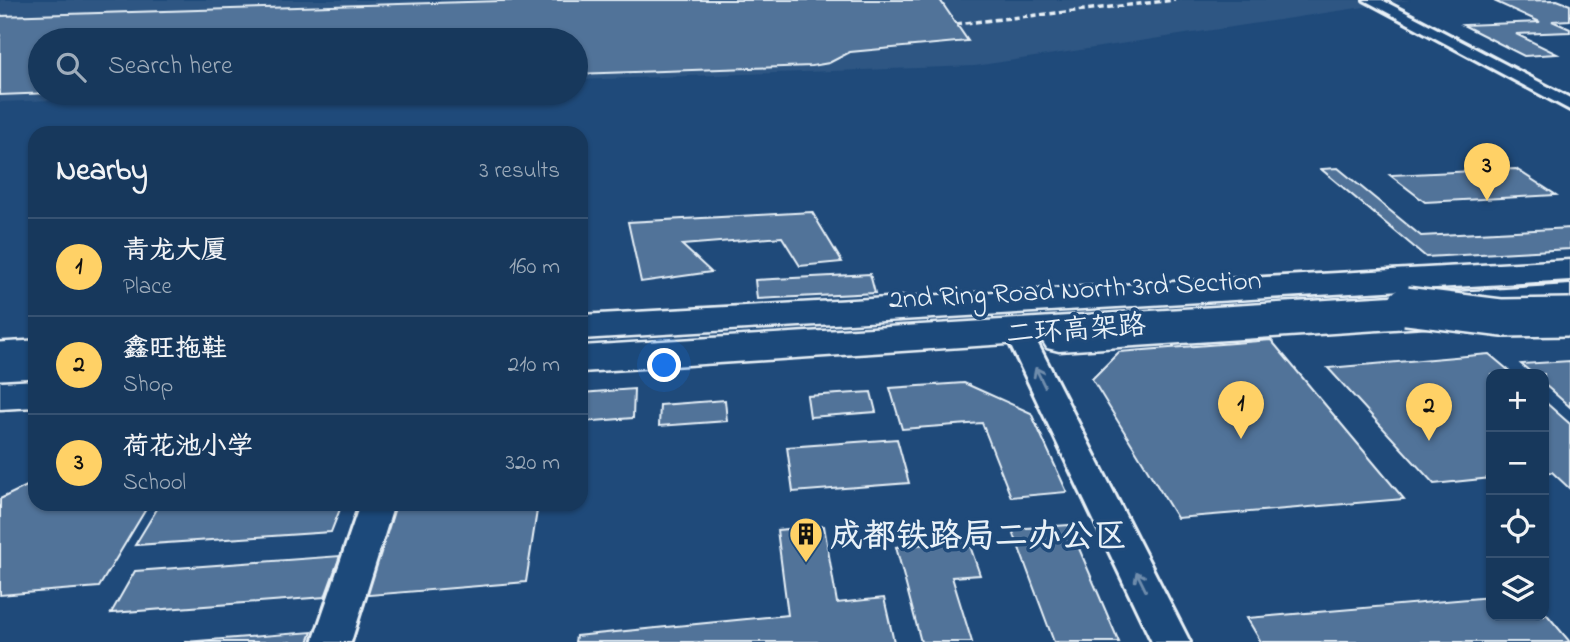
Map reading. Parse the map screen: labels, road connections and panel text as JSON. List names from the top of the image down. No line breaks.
{"streets":{"highway":["二环高架路"],"main road":["2nd Ring Road North 3rd Section"]},"places":{"building":["成都铁路局二办公区"]},"page":{"search":"Search here","heading":["Nearby","3 results"],"pins":["3","1","2"],"list":[{"mark":"1","name":"青龙大厦","note":"Place","value":"160 m"},{"mark":"2","name":"鑫旺拖鞋","note":"Shop","value":"210 m"},{"mark":"3","name":"荷花池小学","note":"School","value":"320 m"}],"map_buttons":["+","−"]}}
